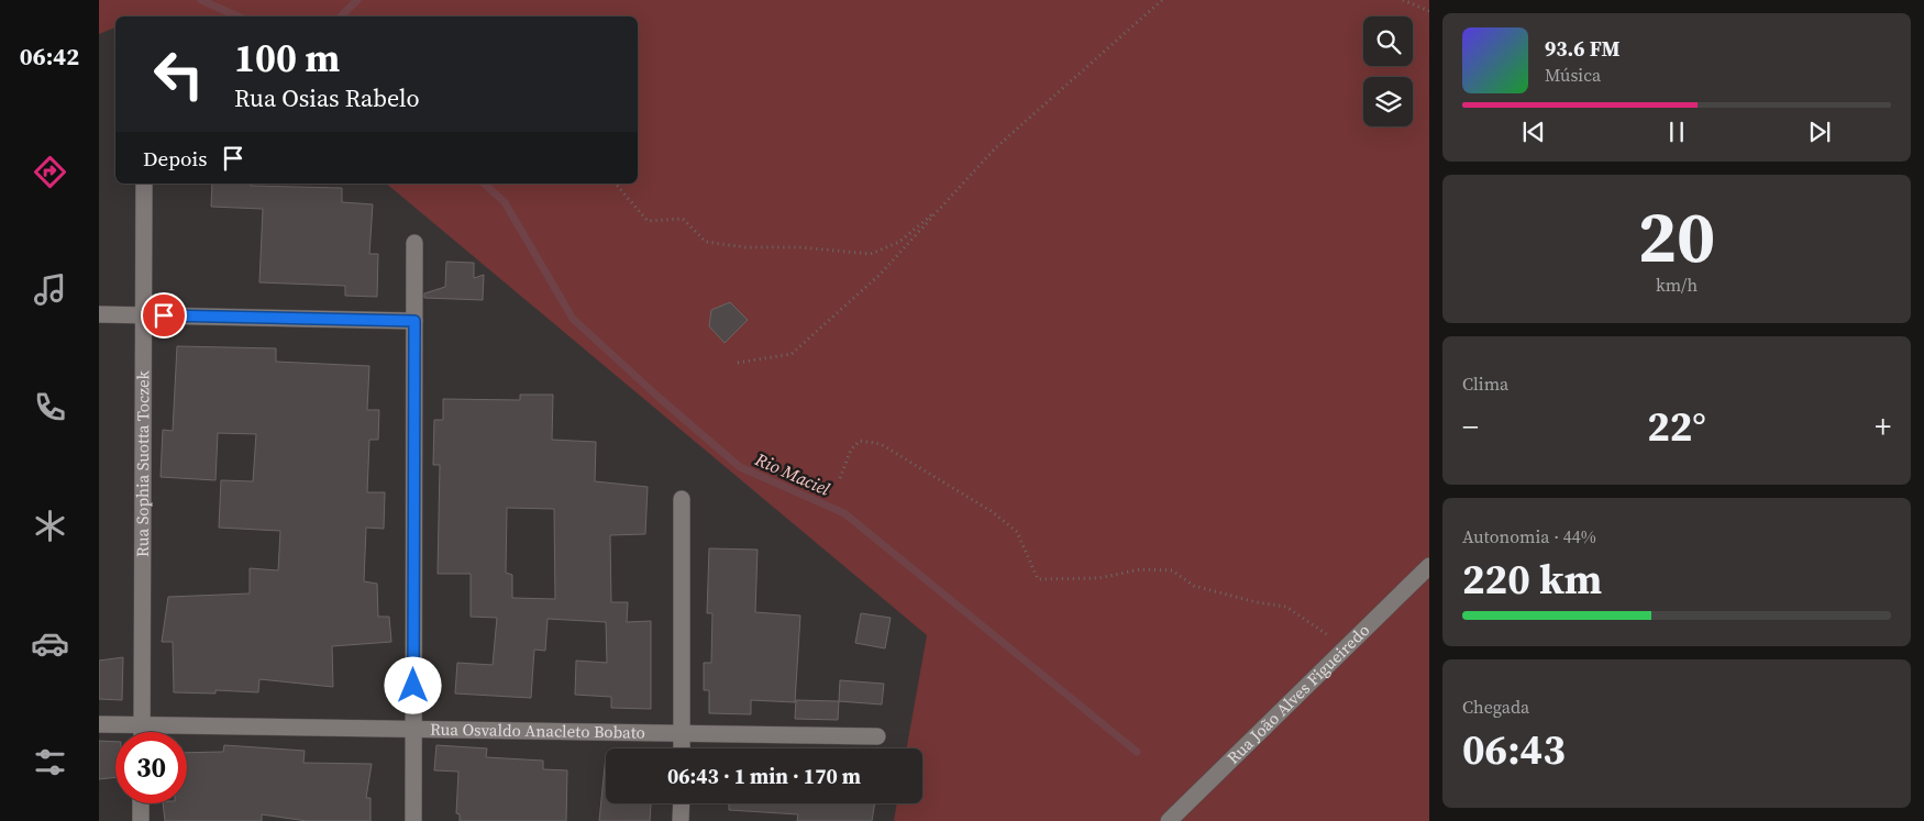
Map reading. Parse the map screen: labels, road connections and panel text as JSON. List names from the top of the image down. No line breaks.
{"streets":{"street":["Rua Sophia Suotta Toczek","Rua João Alves Figueiredo","Rua Osvaldo Anacleto Bobato"]},"crossings":[["Rua Sophia Suotta Toczek","Rua Osvaldo Anacleto Bobato"]],"water":["Rio Maciel"],"page":{"tabs":"06:42","turn":["100 m","Rua Osias Rabelo"],"song":["93.6 FM","Música"],"then":"Depois","tile":[["20","km/h"],"Clima",["Autonomia · 44%","220 km"],["Chegada","06:43"]],"heat":["−","22°","+"],"limit":"30","trip":"06:43 · 1 min · 170 m"}}
